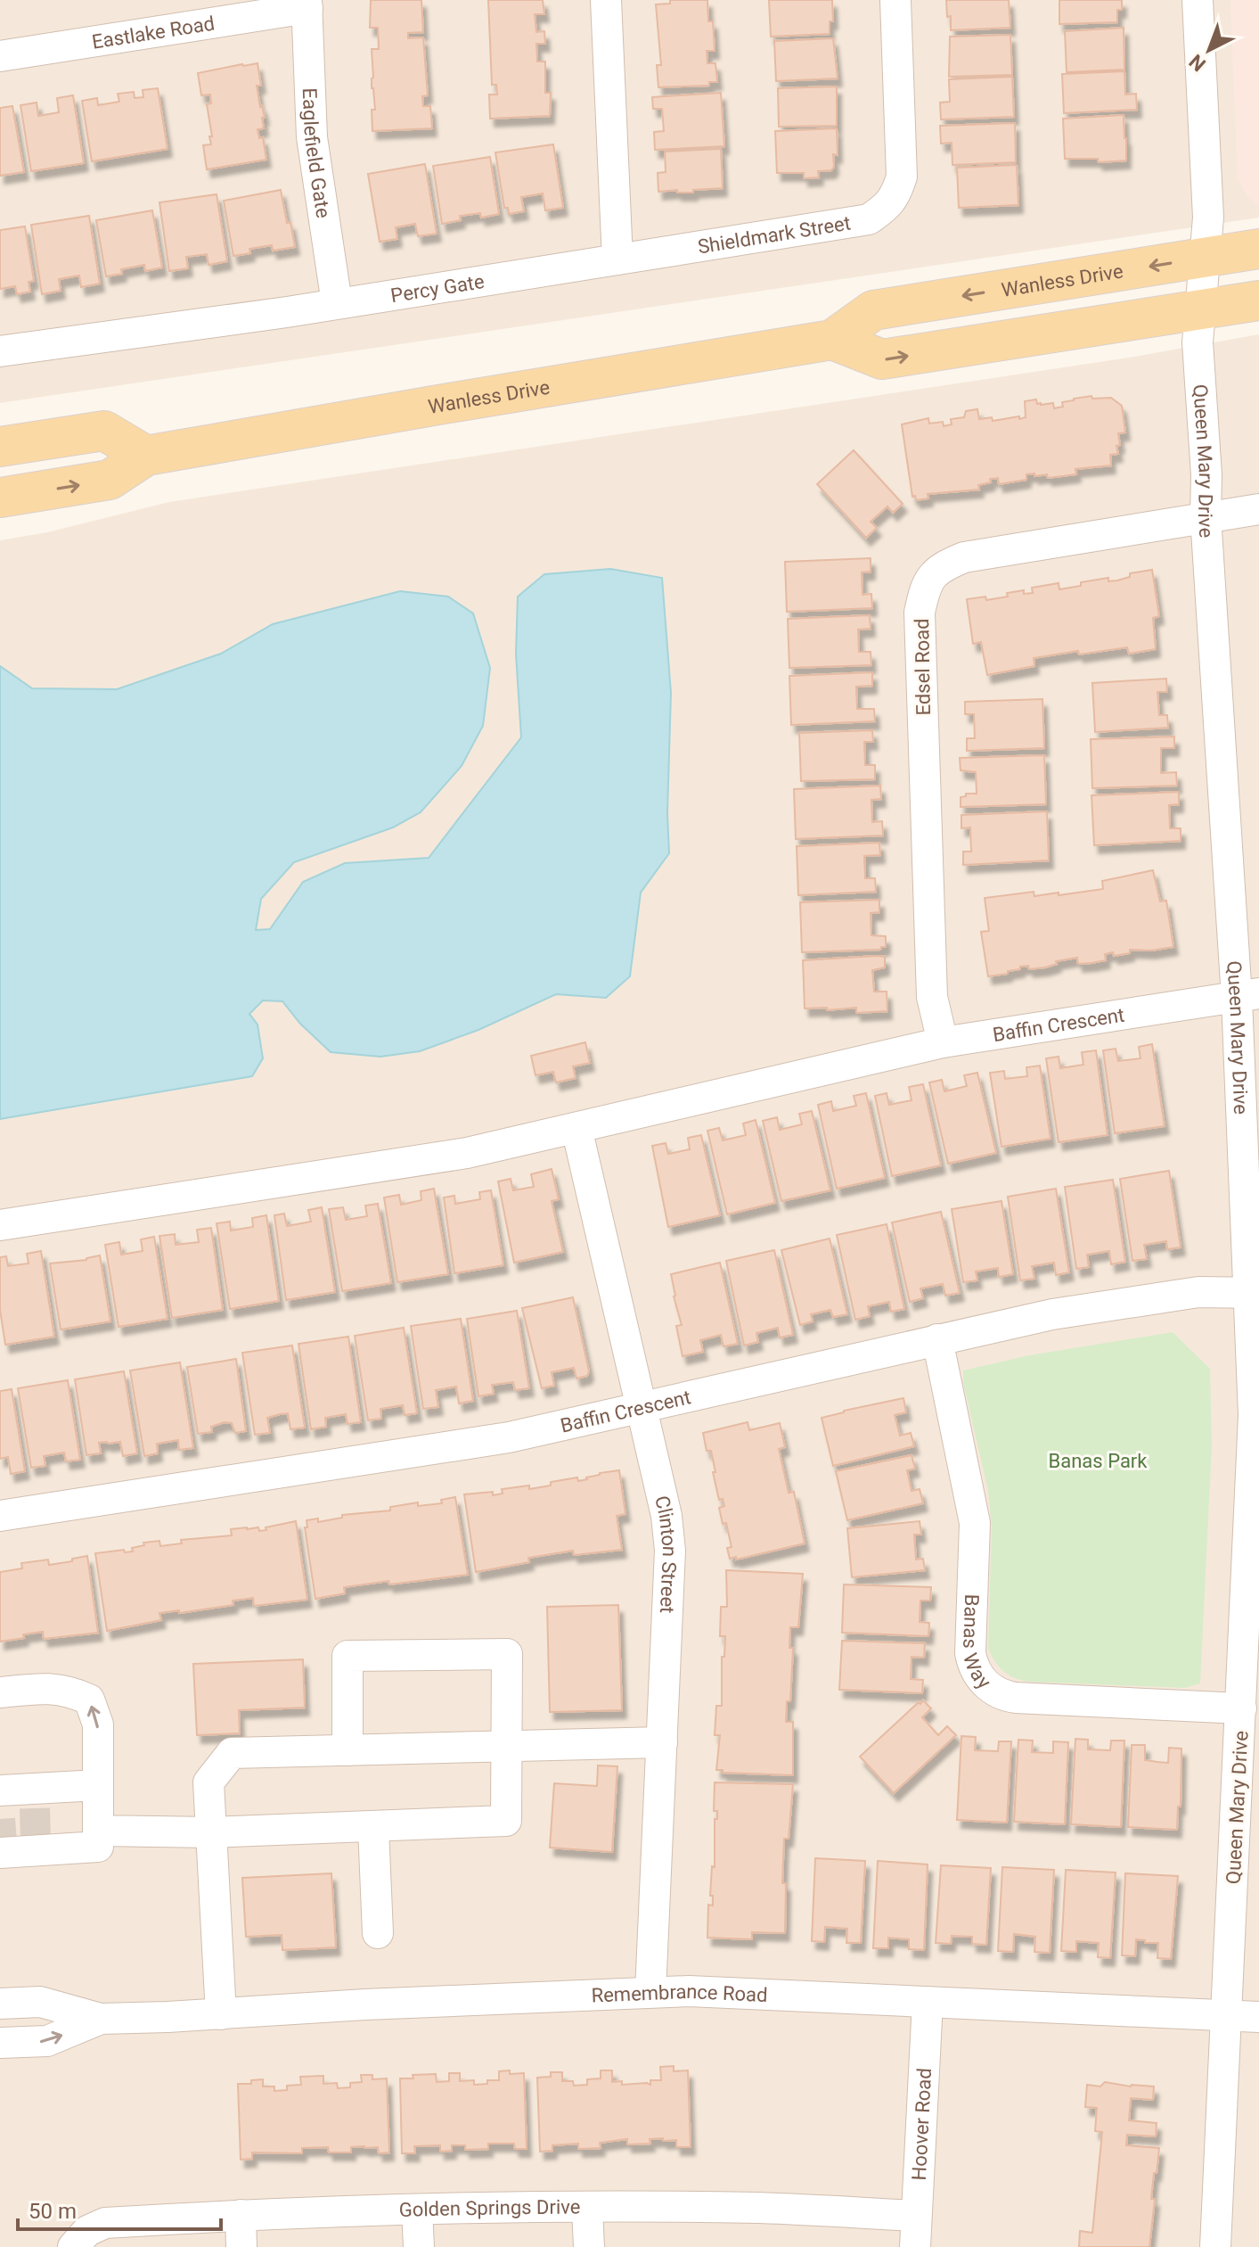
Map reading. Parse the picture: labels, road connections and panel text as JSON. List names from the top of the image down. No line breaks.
{"streets":{"main road":["Wanless Drive"],"street":["Eastlake Road","Eaglefield Gate","Shieldmark Street","Percy Gate","Queen Mary Drive","Edsel Road","Baffin Crescent","Clinton Street","Banas Way","Remembrance Road","Hoover Road","Golden Springs Drive"]},"crossings":[["Eastlake Road","Eaglefield Gate"],["Eaglefield Gate","Percy Gate"],["Shieldmark Street","Percy Gate"],["Wanless Drive","Queen Mary Drive"],["Queen Mary Drive","Edsel Road"],["Queen Mary Drive","Baffin Crescent"],["Queen Mary Drive","Banas Way"],["Queen Mary Drive","Remembrance Road"],["Edsel Road","Baffin Crescent"],["Baffin Crescent","Clinton Street"],["Baffin Crescent","Banas Way"],["Clinton Street","Remembrance Road"],["Remembrance Road","Hoover Road"],["Hoover Road","Golden Springs Drive"]],"parks":["Banas Park"],"scale_bar":"50 m","north":"bottom left"}
